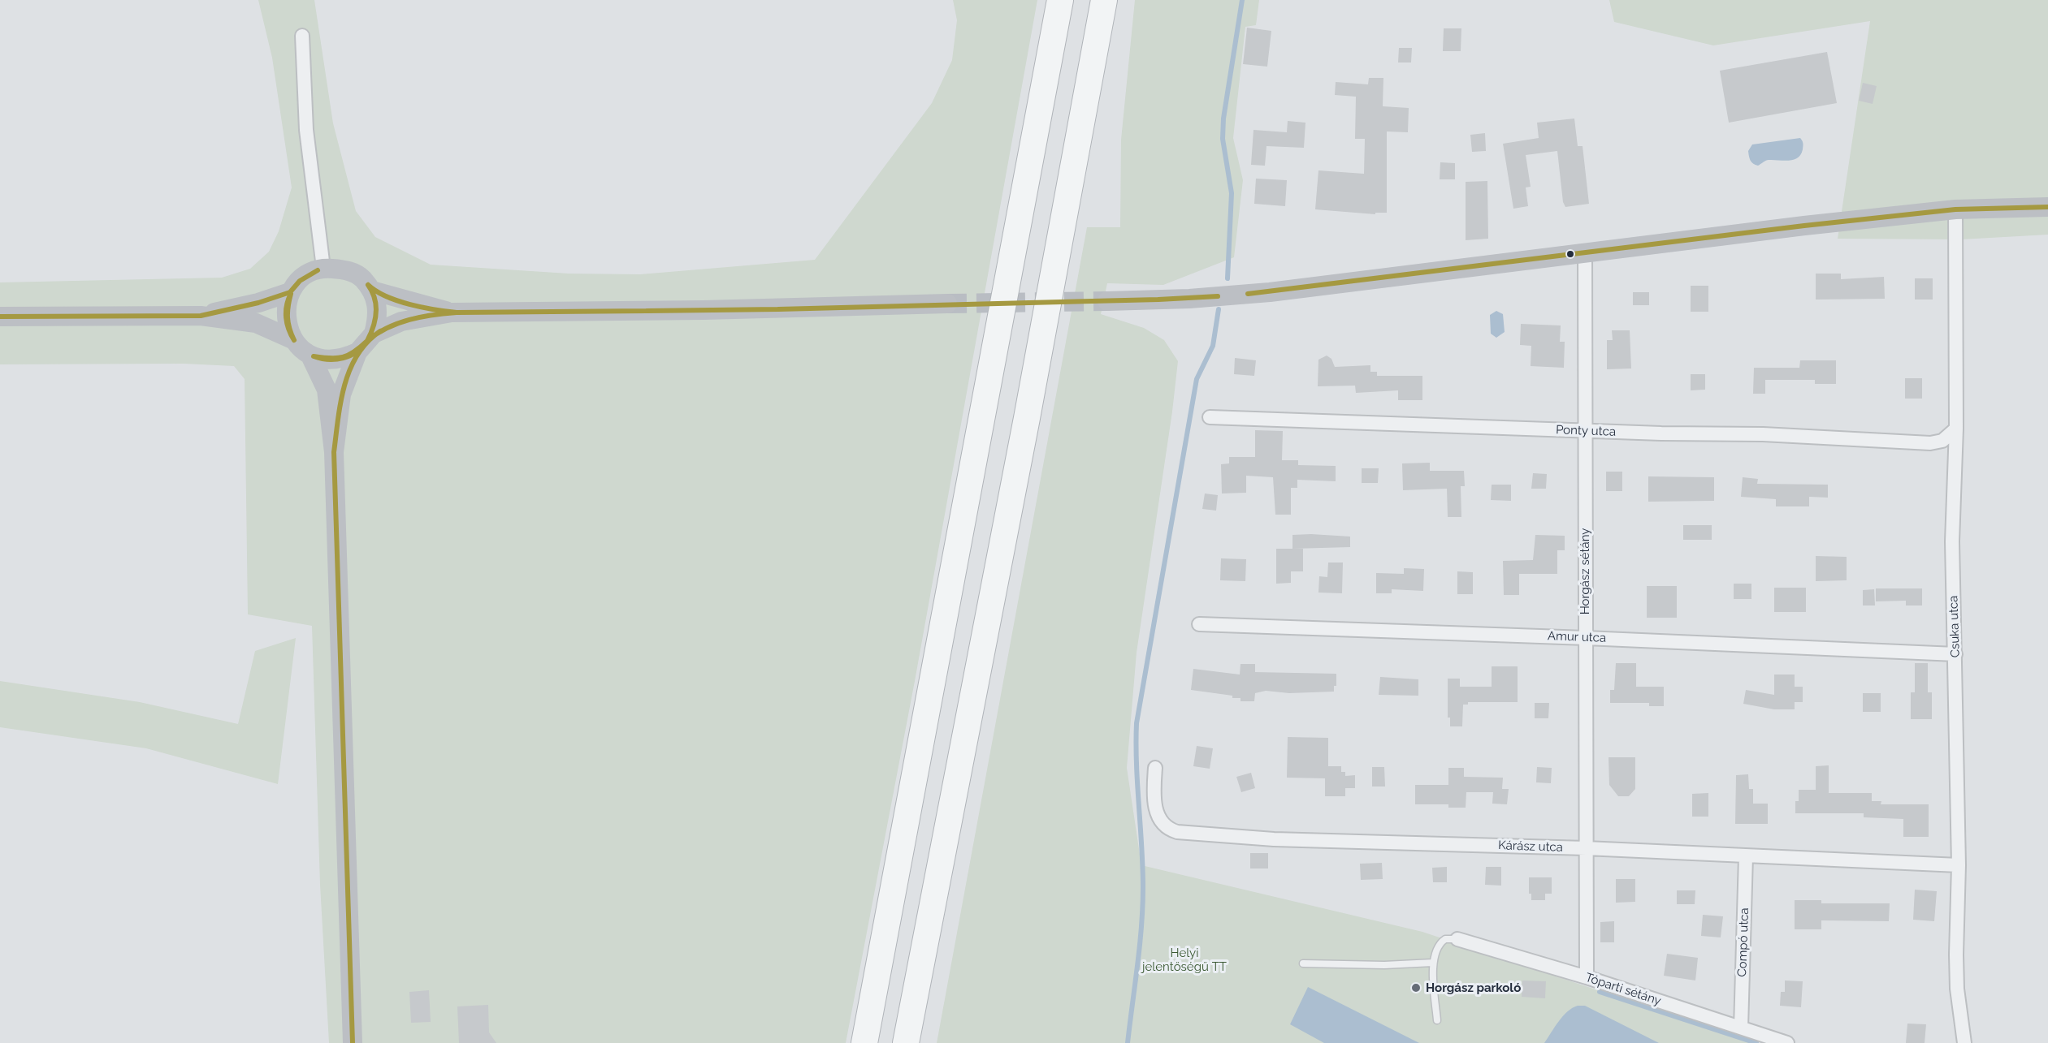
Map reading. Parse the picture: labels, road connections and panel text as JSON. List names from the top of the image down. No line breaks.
{"streets":{"street":["Ponty utca","Horgász sétány","Csuka utca","Amur utca","Kárász utca","Compó utca","Tóparti sétány"]},"crossings":[["Ponty utca","Horgász sétány"],["Ponty utca","Csuka utca"],["Horgász sétány","Amur utca"],["Horgász sétány","Kárász utca"],["Horgász sétány","Tóparti sétány"],["Csuka utca","Amur utca"],["Csuka utca","Kárász utca"],["Kárász utca","Compó utca"],["Compó utca","Tóparti sétány"]],"parks":["Helyi jelentőségű TT"],"places":["Horgász parkoló"]}
